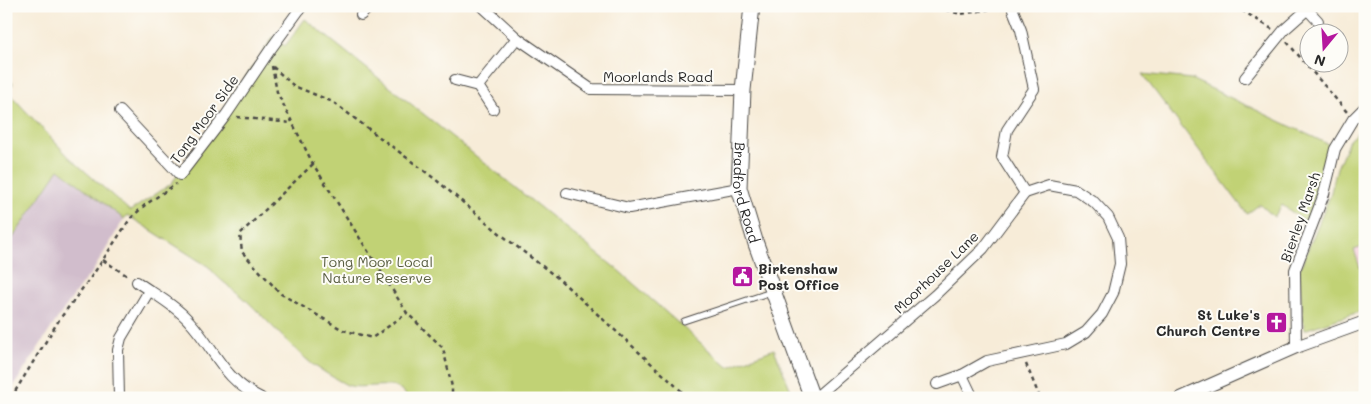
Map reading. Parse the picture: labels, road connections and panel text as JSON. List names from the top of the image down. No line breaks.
{"streets":{"main road":["Bradford Road"],"street":["Moorlands Road","Tong Moor Side","Bierley Marsh","Moorhouse Lane"]},"crossings":[["Moorlands Road","Bradford Road"],["Bradford Road","Moorhouse Lane"]],"parks":["Tong Moor Local Nature Reserve"],"places":{"public building":["Birkenshaw Post Office"],"church":["St Luke's Church Centre"]},"north":"bottom"}
